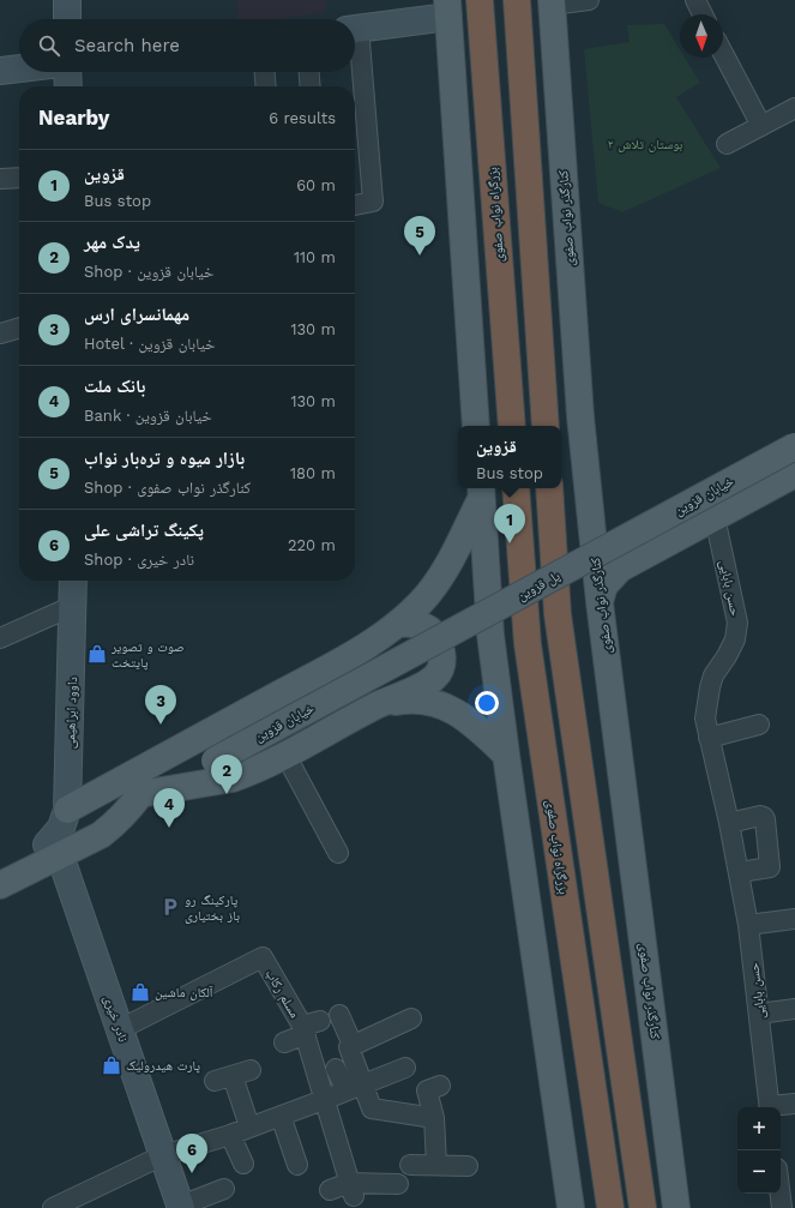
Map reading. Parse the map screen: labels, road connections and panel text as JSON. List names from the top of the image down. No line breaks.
{"streets":{"highway":["بزرگراه نواب صفوی"],"main road":["کنارگذر نواب صفوی","خیابان قزوین","پل قزوین"],"street":["حسن بابایی","داوود ابراهیمی","مسلم رکاب","نادر خیری"]},"crossings":[["خیابان قزوین","پل قزوین"],["خیابان قزوین","داوود ابراهیمی"],["خیابان قزوین","نادر خیری"],["داوود ابراهیمی","نادر خیری"],["مسلم رکاب","نادر خیری"]],"parks":["بوستان تلاش ۲"],"places":{"shop":["صوت و تصویر پایتخت","آلکان ماشین","پارت هیدرولیک"],"parking":["پارکینگ رو باز بختیاری"]},"north":"bottom","page":{"search":"Search here","heading":["Nearby","6 results"],"list":[{"mark":"1","name":"قزوین","note":"Bus stop","value":"60 m"},{"mark":"2","name":"یدک مهر","note":"Shop · خیابان قزوین","value":"110 m"},{"mark":"3","name":"مهمانسرای ارس","note":"Hotel · خیابان قزوین","value":"130 m"},{"mark":"4","name":"بانک ملت","note":"Bank · خیابان قزوین","value":"130 m"},{"mark":"5","name":"بازار میوه و تره‌بار نواب","note":"Shop · کنارگذر نواب صفوی","value":"180 m"},{"mark":"6","name":"پکینگ تراشی علی","note":"Shop · نادر خیری","value":"220 m"}],"pins":["5","1","3","2","4","6"],"popup":["قزوین","Bus stop"],"map_buttons":["+","−"]}}
